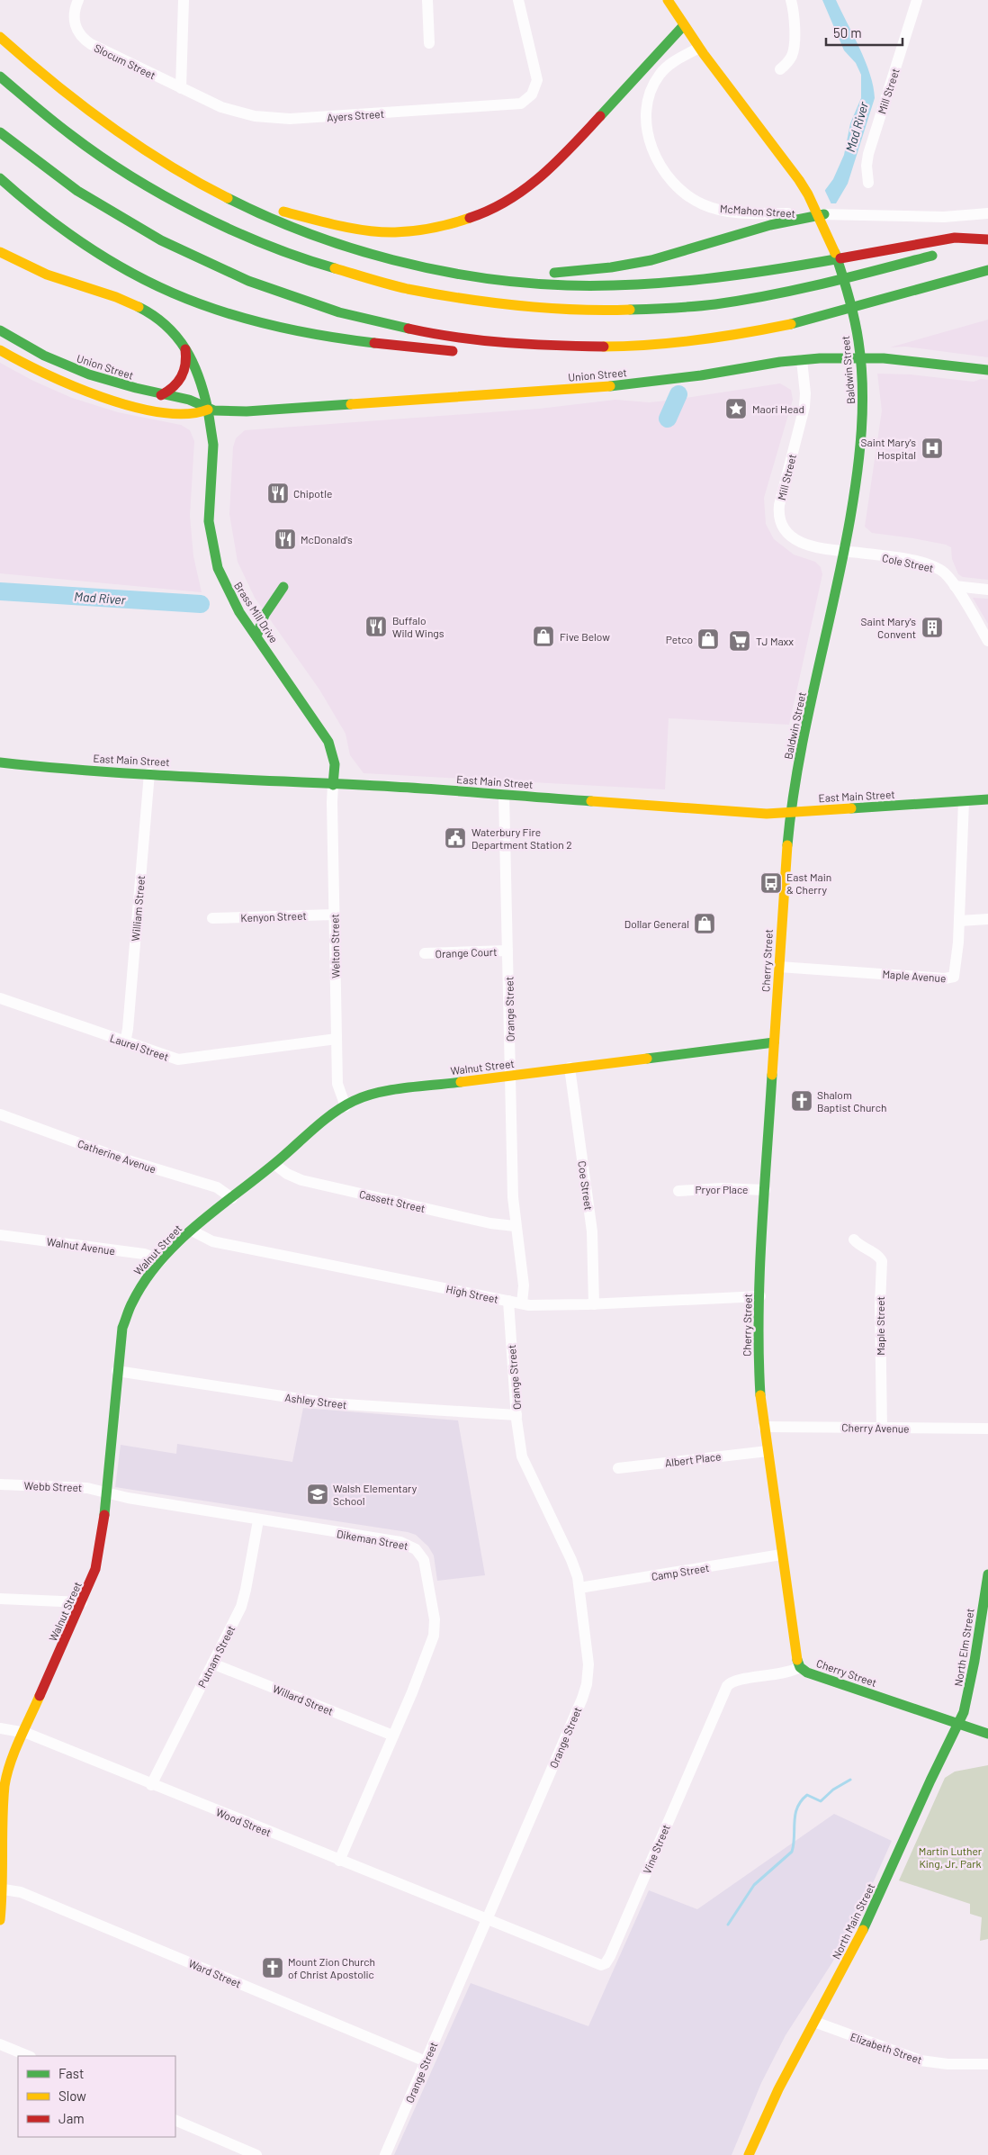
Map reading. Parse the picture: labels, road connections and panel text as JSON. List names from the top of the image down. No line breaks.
{"streets":{"main road":["Union Street","Baldwin Street","Brass Mill Drive","East Main Street","Cherry Street","Walnut Street","North Elm Street","North Main Street"],"street":["Slocum Street","Mill Street","Ayers Street","McMahon Street","Cole Street","William Street","Kenyon Street","Welton Street","Orange Court","Maple Avenue","Orange Street","Laurel Street","Catherine Avenue","Coe Street","Pryor Place","Cassett Street","Walnut Avenue","High Street","Maple Street","Ashley Street","Cherry Avenue","Albert Place","Webb Street","Dikeman Street","Camp Street","Putnam Street","Willard Street","Wood Street","Vine Street","Ward Street","Elizabeth Street"]},"crossings":[["Slocum Street","Ayers Street"],["Mill Street","Union Street"],["Mill Street","Baldwin Street"],["Mill Street","Cole Street"],["McMahon Street","Baldwin Street"],["Union Street","Brass Mill Drive"],["Baldwin Street","Cole Street"],["Baldwin Street","East Main Street"],["Baldwin Street","Cherry Street"],["Brass Mill Drive","East Main Street"],["Brass Mill Drive","Welton Street"],["East Main Street","William Street"],["East Main Street","Welton Street"],["East Main Street","Cherry Street"],["East Main Street","Maple Avenue"],["East Main Street","Orange Street"],["William Street","Laurel Street"],["Kenyon Street","Welton Street"],["Welton Street","Laurel Street"],["Welton Street","Walnut Street"],["Orange Court","Orange Street"],["Cherry Street","Maple Avenue"],["Cherry Street","Walnut Street"],["Cherry Street","Pryor Place"],["Cherry Street","High Street"],["Cherry Street","Cherry Avenue"],["Cherry Street","Albert Place"],["Cherry Street","Camp Street"],["Cherry Street","North Elm Street"],["Cherry Street","Vine Street"],["Cherry Street","North Main Street"],["Orange Street","Walnut Street"],["Orange Street","Cassett Street"],["Orange Street","High Street"],["Orange Street","Ashley Street"],["Orange Street","Camp Street"],["Orange Street","Wood Street"],["Orange Street","Vine Street"],["Orange Street","Ward Street"],["Walnut Street","Catherine Avenue"],["Walnut Street","Coe Street"],["Walnut Street","Cassett Street"],["Walnut Street","Walnut Avenue"],["Walnut Street","High Street"],["Walnut Street","Ashley Street"],["Walnut Street","Webb Street"],["Walnut Street","Dikeman Street"],["Walnut Street","Wood Street"],["Walnut Street","Ward Street"],["Coe Street","High Street"],["Maple Street","Cherry Avenue"],["Webb Street","Dikeman Street"],["Dikeman Street","Putnam Street"],["Dikeman Street","Willard Street"],["Dikeman Street","Wood Street"],["North Elm Street","North Main Street"],["Putnam Street","Willard Street"],["Putnam Street","Wood Street"],["Wood Street","Vine Street"],["North Main Street","Elizabeth Street"]],"water":["Mad River"],"parks":["Martin Luther King, Jr. Park"],"places":{"place":["Maori Head"],"hospital":["Saint Mary's Hospital"],"restaurant":["Chipotle","McDonald's","Buffalo Wild Wings"],"building":["Saint Mary's Convent"],"shop":["Five Below","Petco","Dollar General"],"supermarket":["TJ Maxx"],"public building":["Waterbury Fire Department Station 2"],"bus stop":["East Main & Cherry"],"church":["Shalom Baptist Church","Mount Zion Church of Christ Apostolic"],"school or university":["Walsh Elementary School"]},"legend":["Fast","Slow","Jam"],"scale_bar":"50 m"}
